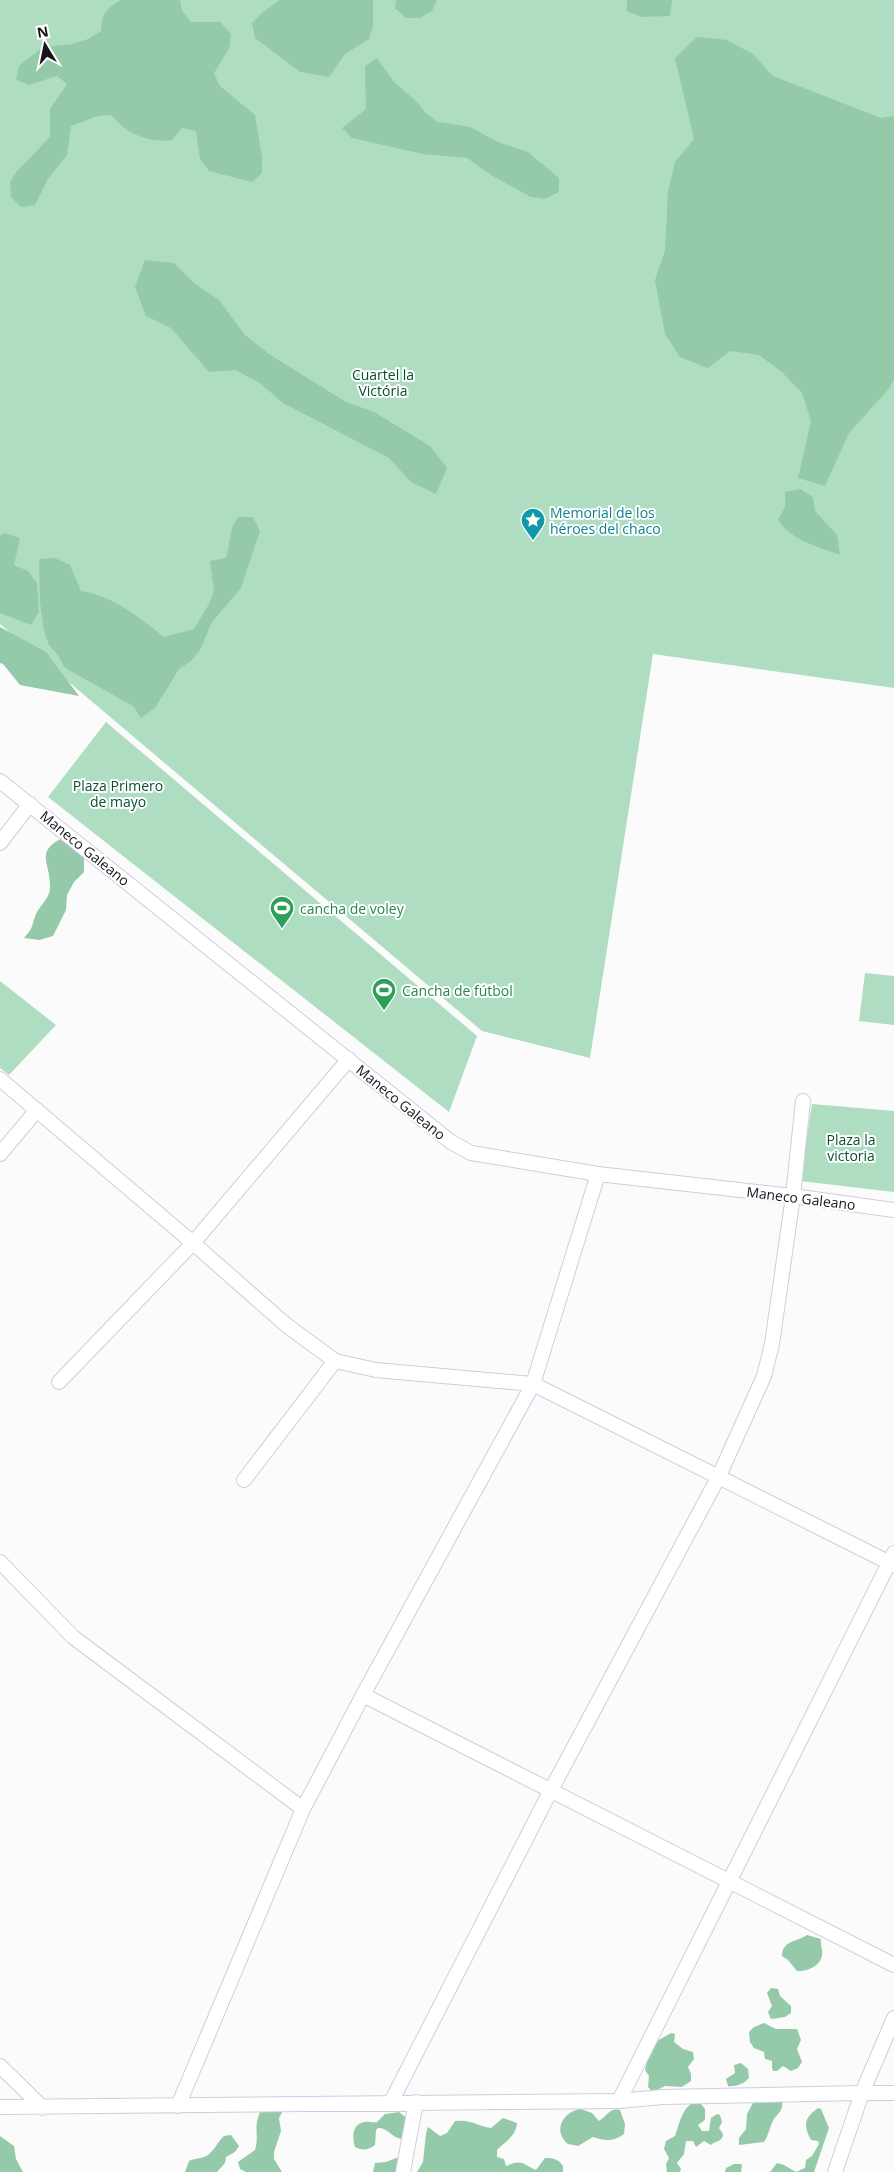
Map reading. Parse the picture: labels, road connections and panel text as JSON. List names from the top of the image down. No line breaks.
{"streets":{"street":["Maneco Galeano"]},"parks":["Cuartel la Victória","Plaza Primero de mayo","Plaza la victoria"],"places":{"place":["Memorial de los héroes del chaco"],"sports":["cancha de voley","Cancha de fútbol"]},"north":"top"}
